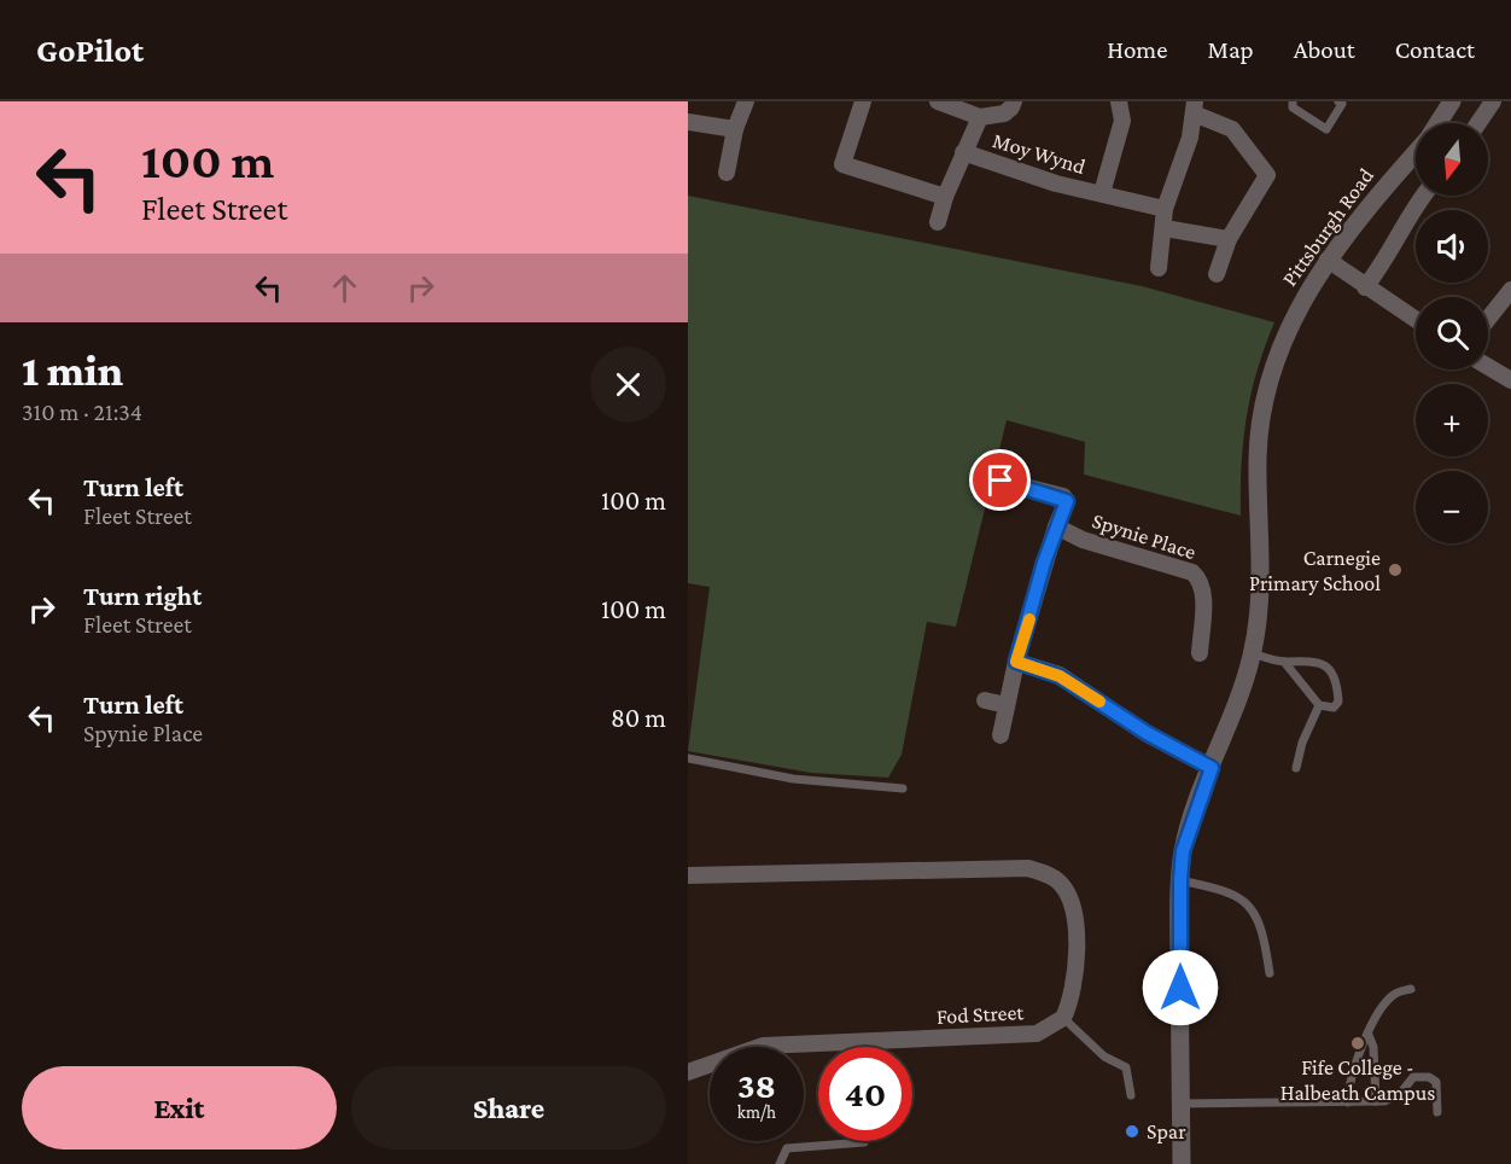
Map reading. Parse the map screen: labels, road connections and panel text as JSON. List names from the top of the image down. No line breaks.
{"streets":{"street":["Moy Wynd","Pittsburgh Road","Spynie Place","Fod Street"]},"places":["Carnegie Primary School","Fife College - Halbeath Campus","Spar"],"north":"bottom","page":{"header":"GoPilot","nav":["Home","Map","About","Contact"],"turn":["100 m","Fleet Street"],"map_buttons":["+","−"],"heading":["1 min","310 m · 21:34"],"list":[{"name":"Turn left","note":"Fleet Street","value":"100 m"},{"name":"Turn right","note":"Fleet Street","value":"100 m"},{"name":"Turn left","note":"Spynie Place","value":"80 m"}],"speed":"38 km/h","limit":"40","buttons":["Exit","Share"]}}
